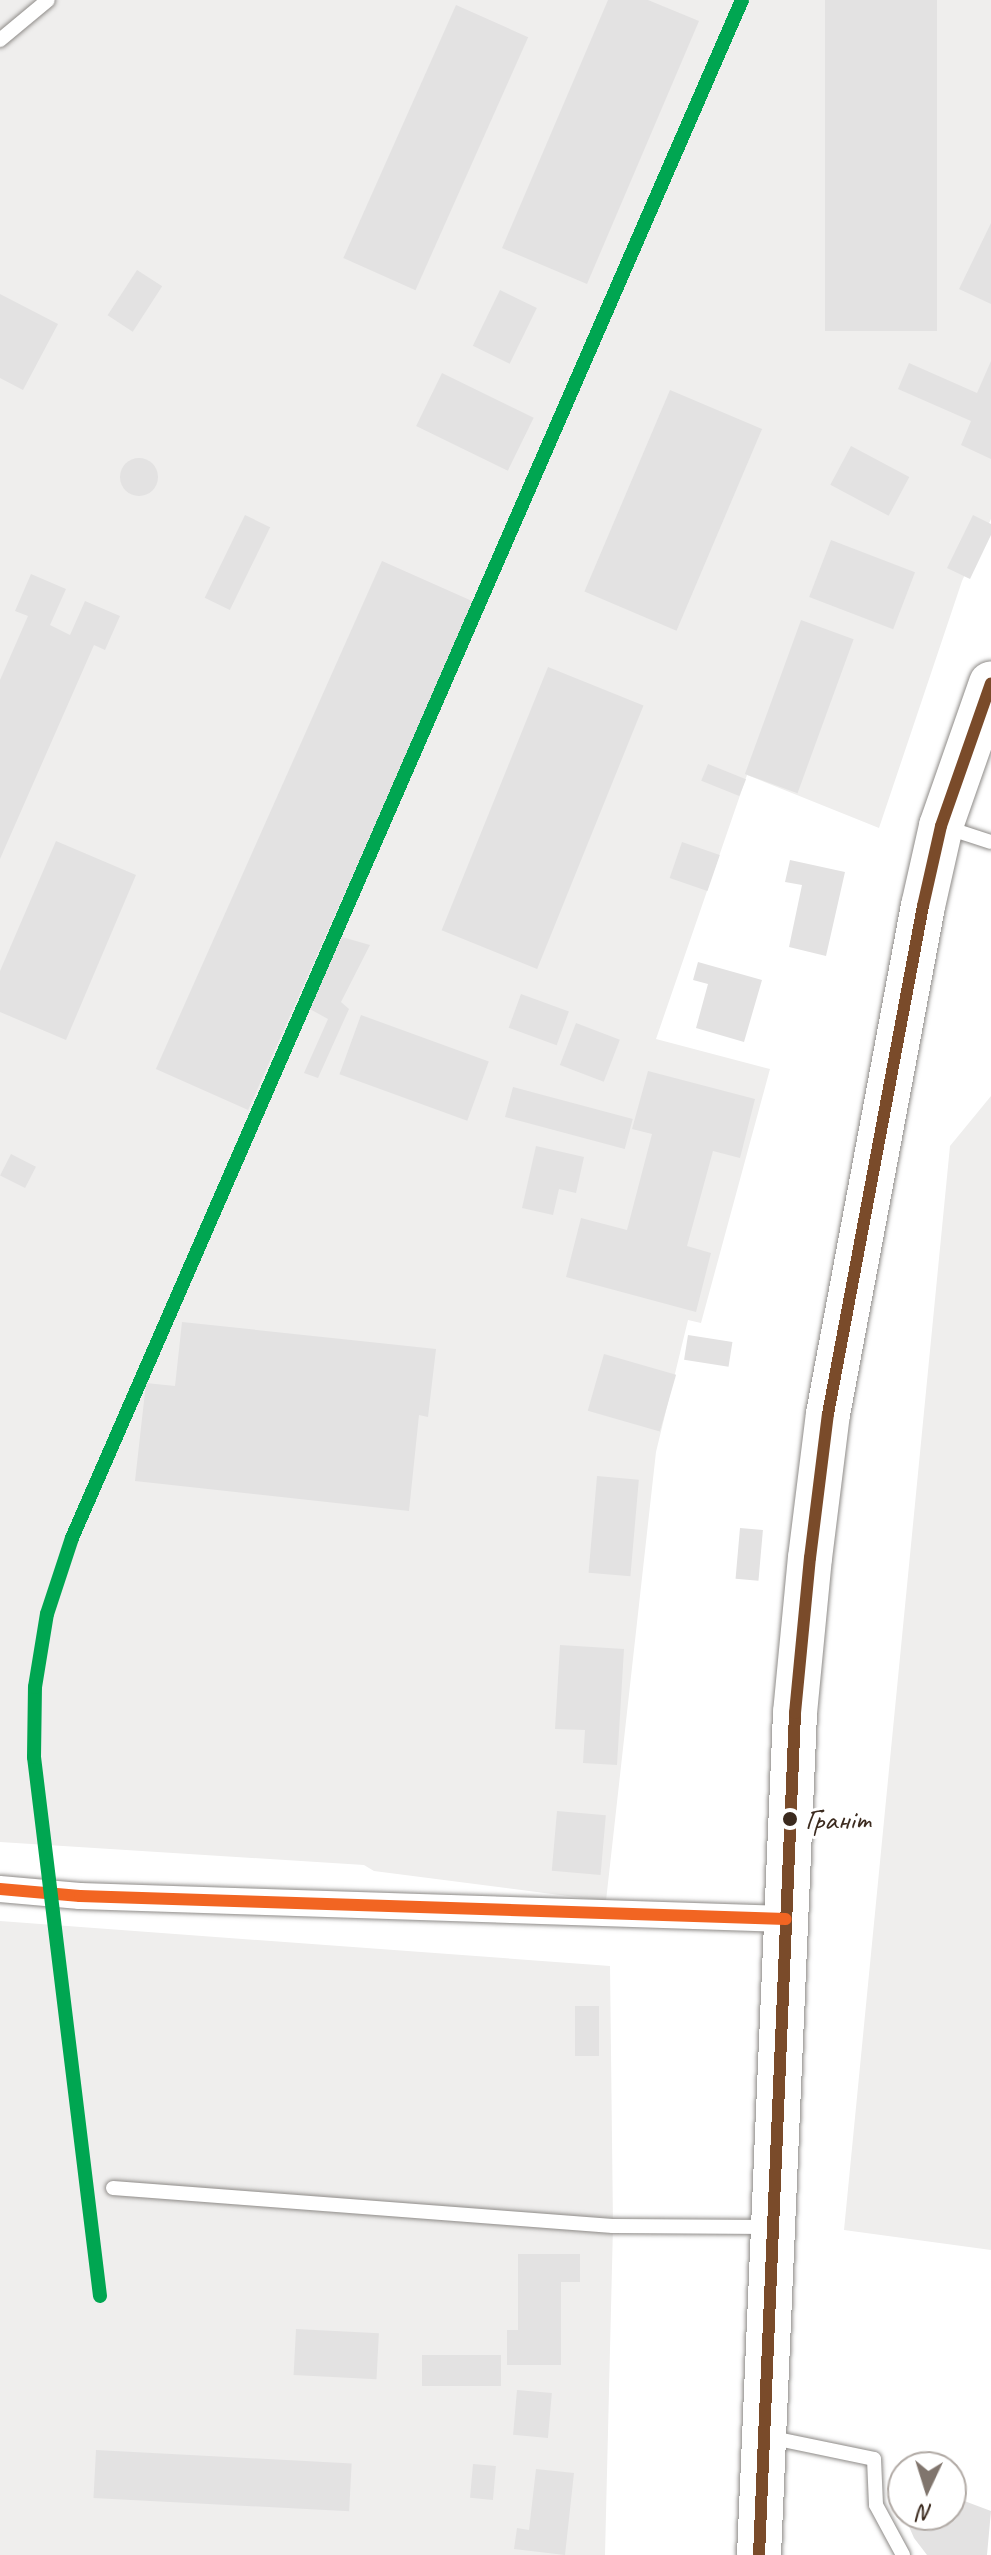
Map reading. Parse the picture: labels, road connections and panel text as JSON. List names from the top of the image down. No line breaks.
{"places":["Граніт"],"north":"bottom"}
